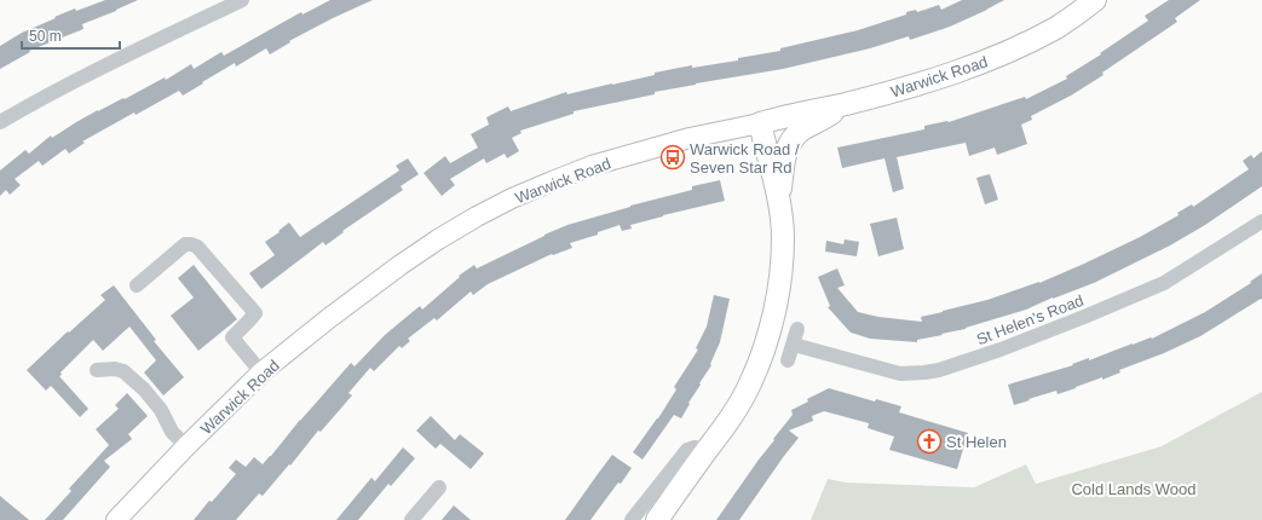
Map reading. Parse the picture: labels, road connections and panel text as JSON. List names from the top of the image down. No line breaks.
{"streets":{"highway":["Warwick Road"],"street":["St Helen's Road"]},"parks":["Cold Lands Wood"],"places":{"bus stop":["Warwick Road / Seven Star Rd"],"church":["St Helen"]},"scale_bar":"50 m"}
